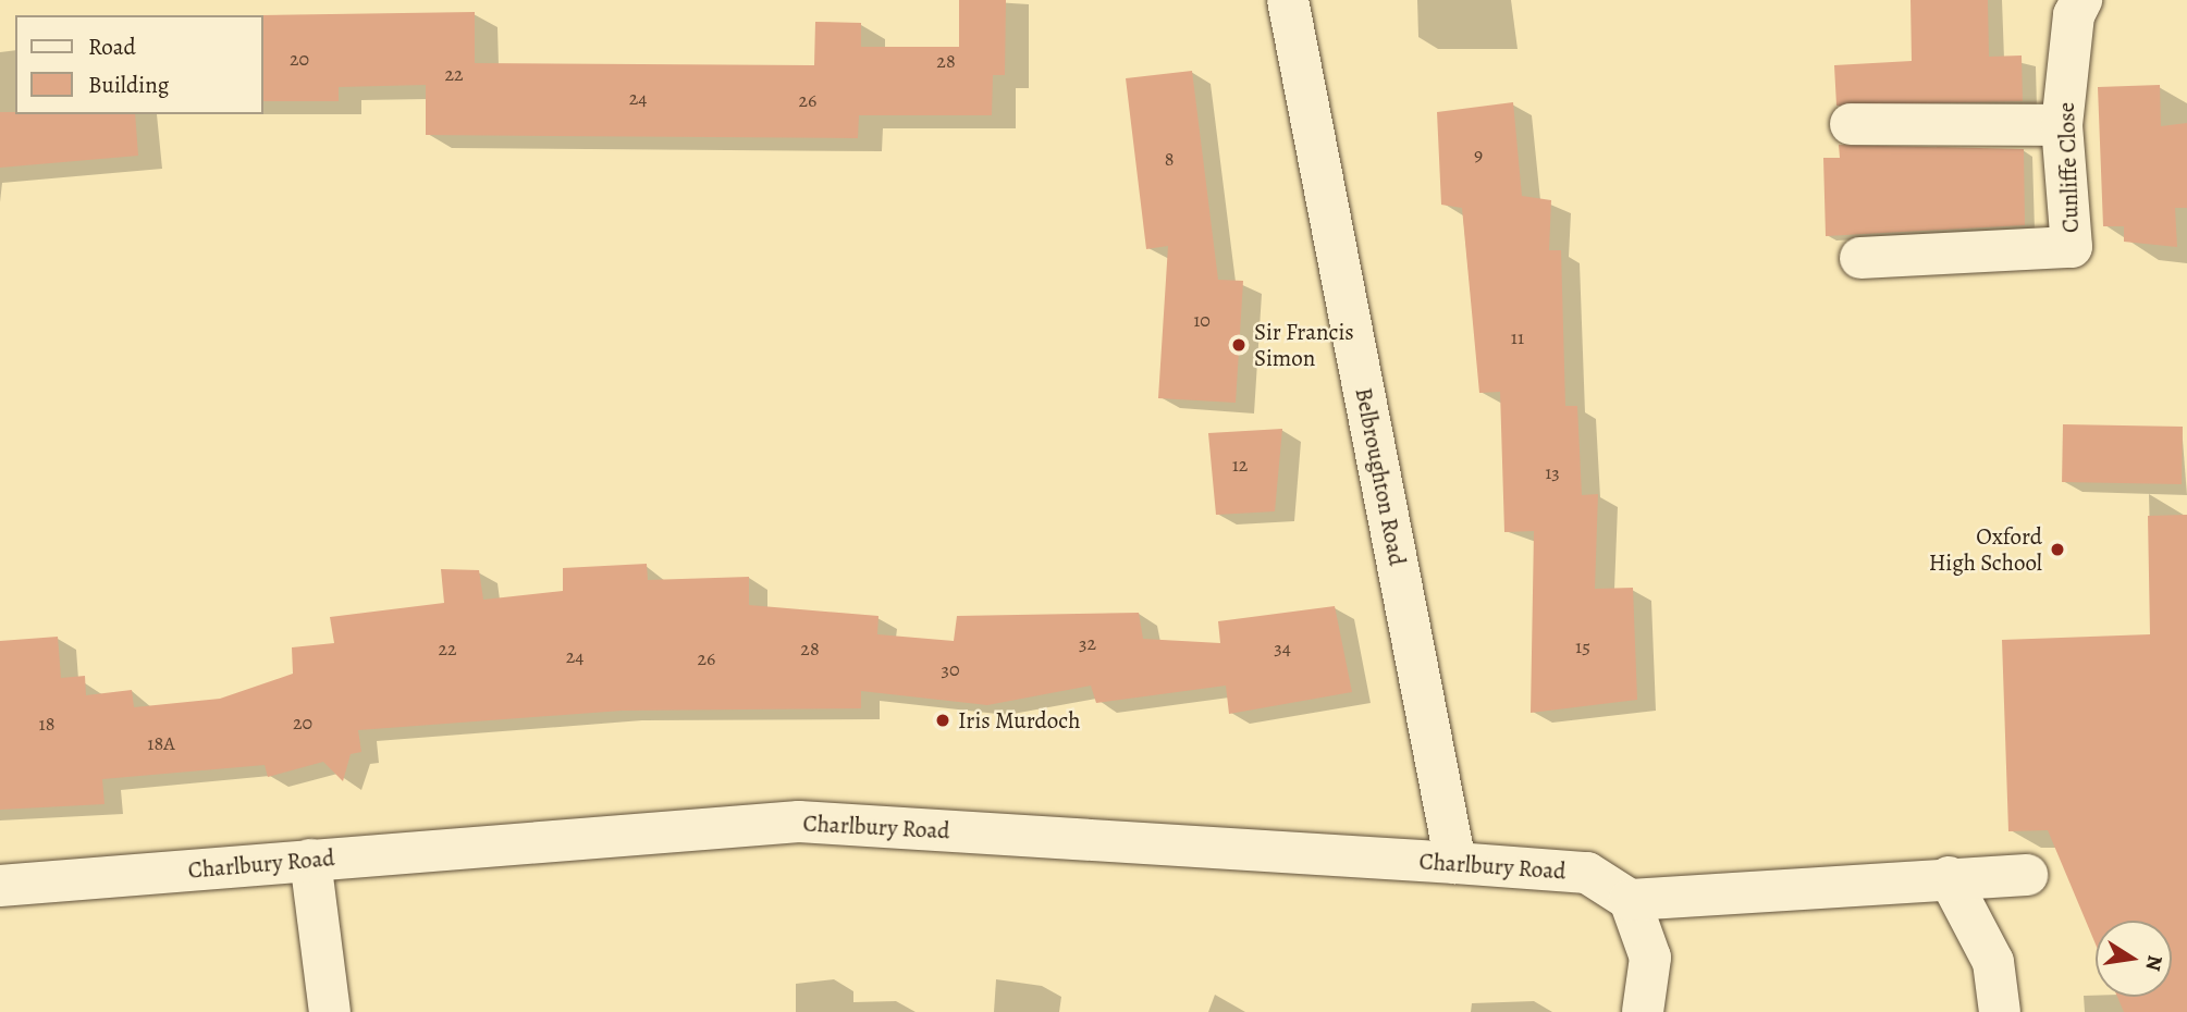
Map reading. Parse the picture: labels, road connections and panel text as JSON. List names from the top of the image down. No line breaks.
{"streets":{"street":["Cunliffe Close","Belbroughton Road","Charlbury Road"]},"crossings":[["Belbroughton Road","Charlbury Road"]],"places":["Sir Francis Simon","Oxford High School","Iris Murdoch"],"house_numbers":["20","28","22","24","26","9","8","10","11","12","13","32","15","34","22","28","24","26","30","20","18","18A"],"legend":["Road","Building"],"north":"right"}
